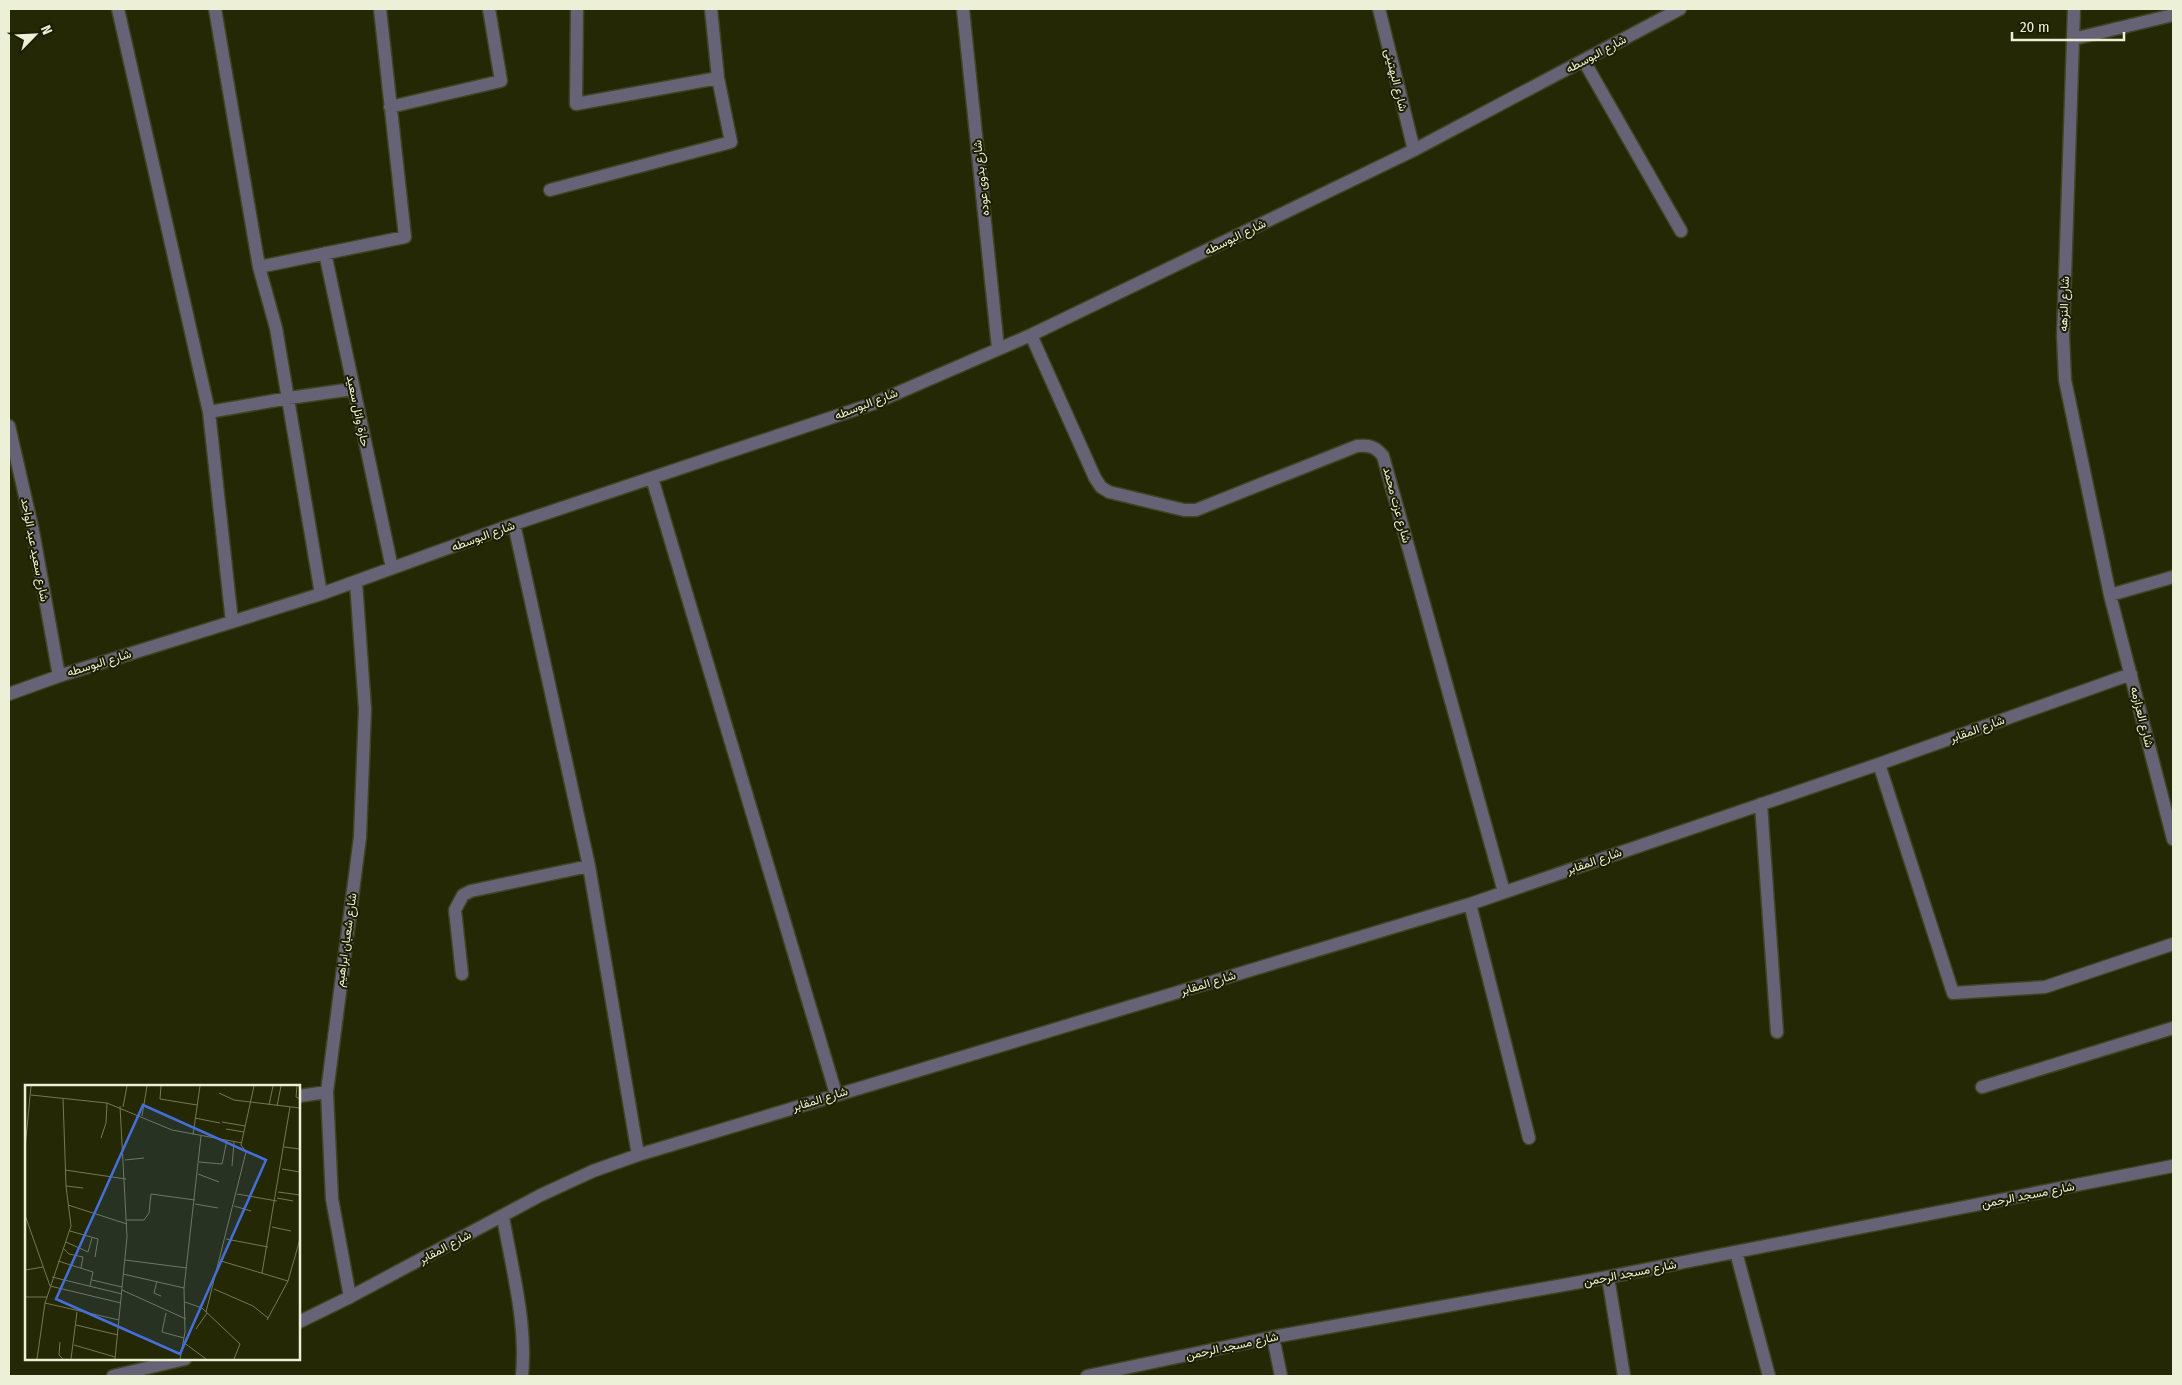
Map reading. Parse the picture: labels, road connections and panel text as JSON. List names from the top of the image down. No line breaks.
{"streets":{"street":["شارع البوسطه","شارع البهتينى","شارع بدوى عوده","شارع النزهه","حارة وائل سعيد","شارع عزت محمد","شارع سعيد عبد الواحد","شارع العزازمه","شارع المقابر","شارع شعبان ابراهيم","شارع مسجد الرحمن"]},"crossings":[["شارع البوسطه","شارع البهتينى"],["شارع البوسطه","شارع بدوى عوده"],["شارع البوسطه","حارة وائل سعيد"],["شارع البوسطه","شارع عزت محمد"],["شارع البوسطه","شارع سعيد عبد الواحد"],["شارع البوسطه","شارع شعبان ابراهيم"],["شارع النزهه","شارع العزازمه"],["شارع عزت محمد","شارع المقابر"],["شارع العزازمه","شارع المقابر"],["شارع المقابر","شارع شعبان ابراهيم"]],"scale_bar":"20 m","north":"top right"}
